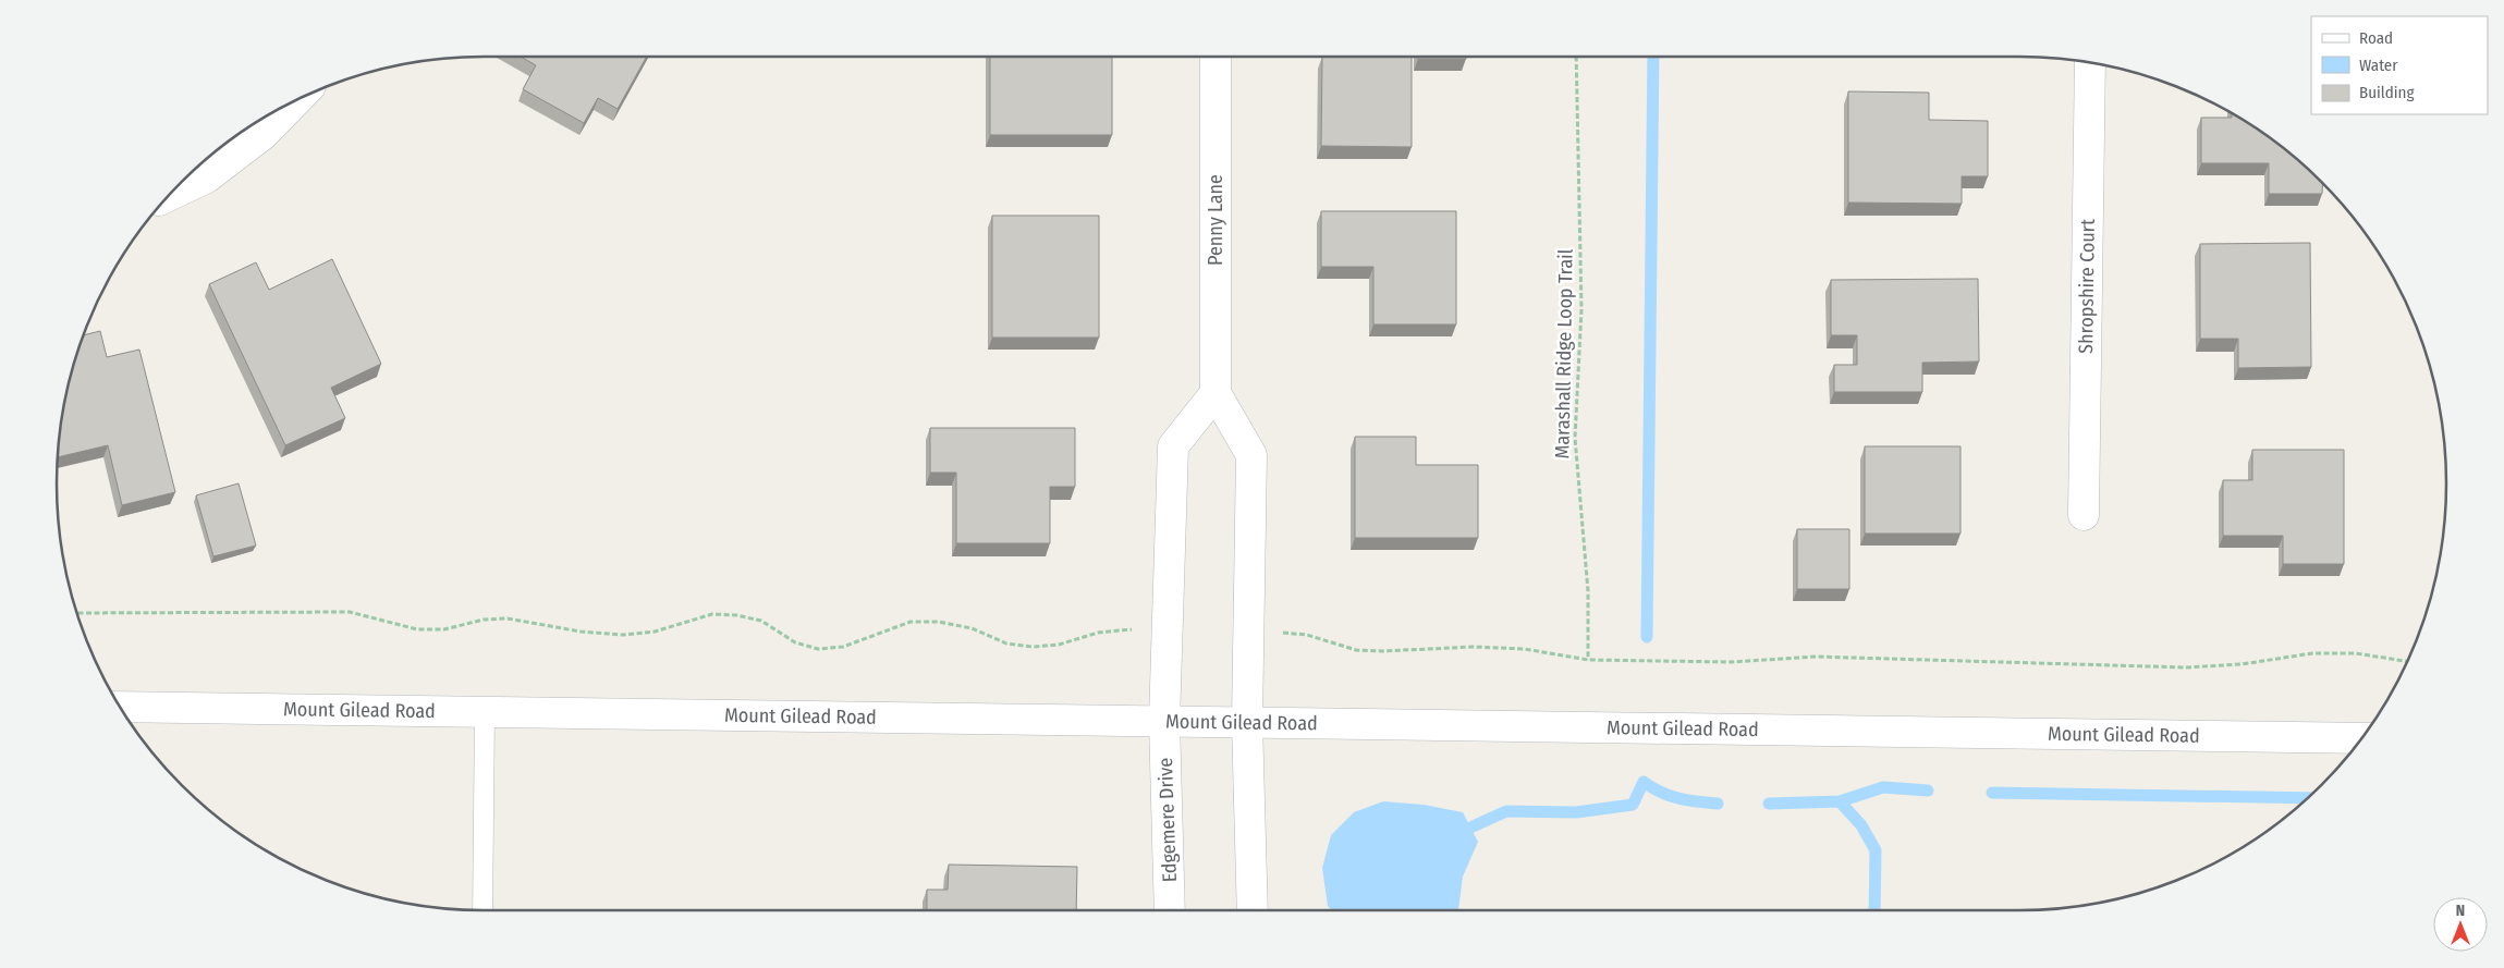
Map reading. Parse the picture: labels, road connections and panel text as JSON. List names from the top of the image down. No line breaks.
{"streets":{"street":["Penny Lane","Shropshire Court","Mount Gilead Road","Edgemere Drive"],"path":["Marashall Ridge Loop Trail"]},"crossings":[["Mount Gilead Road","Edgemere Drive"]],"legend":["Road","Water","Building"],"north":"top"}
